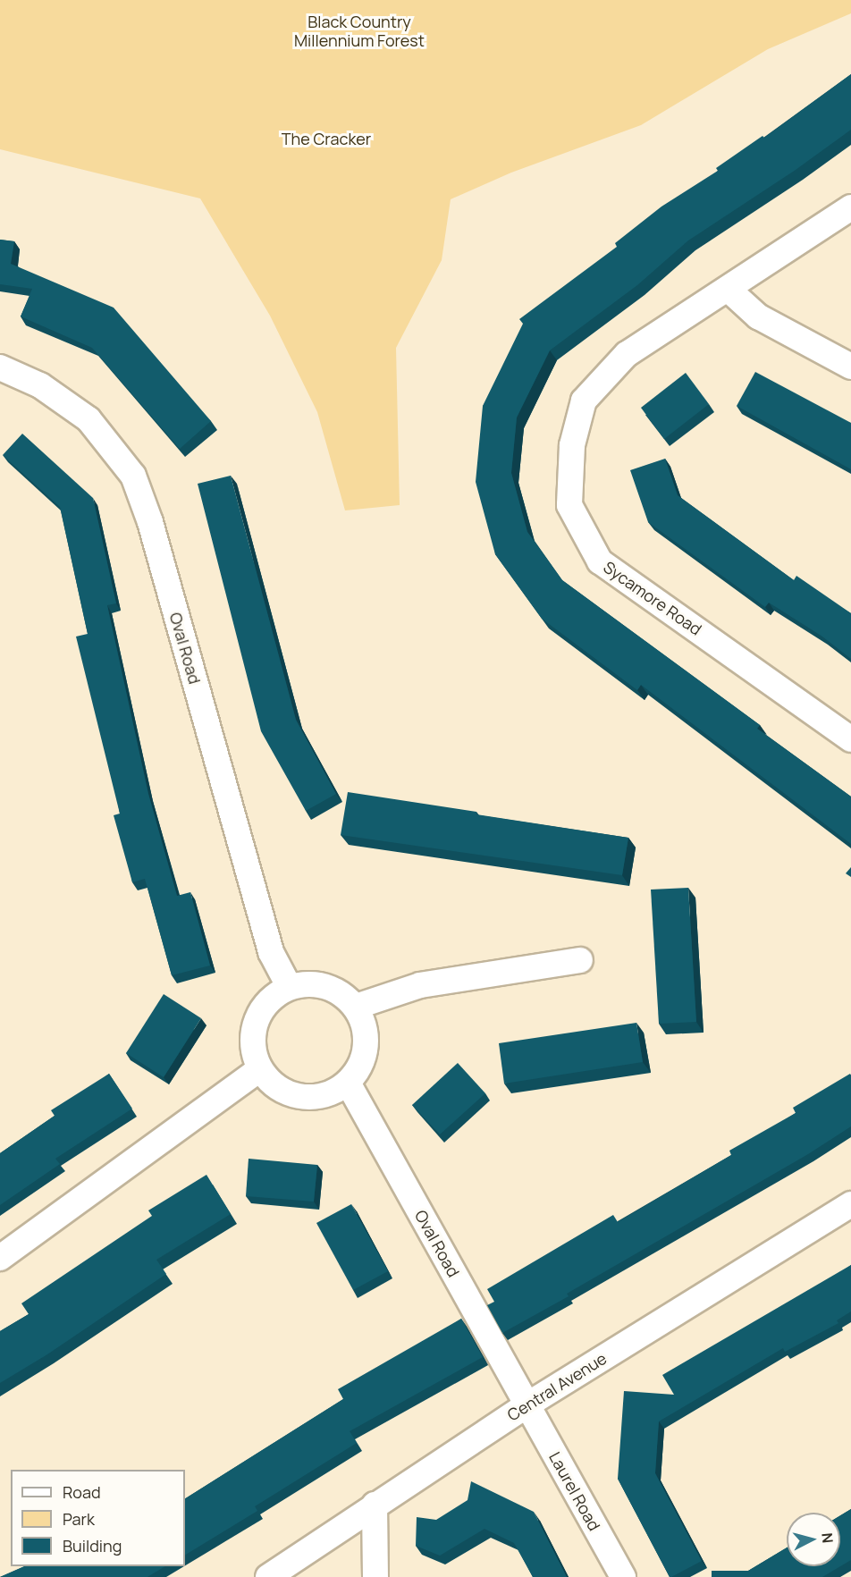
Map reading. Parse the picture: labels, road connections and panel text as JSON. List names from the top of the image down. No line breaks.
{"streets":{"street":["Sycamore Road","Oval Road","Central Avenue","Laurel Road"]},"crossings":[["Oval Road","Central Avenue"],["Oval Road","Laurel Road"],["Central Avenue","Laurel Road"]],"parks":["Black Country Millennium Forest","The Cracker"],"legend":["Road","Park","Building"],"north":"right"}
